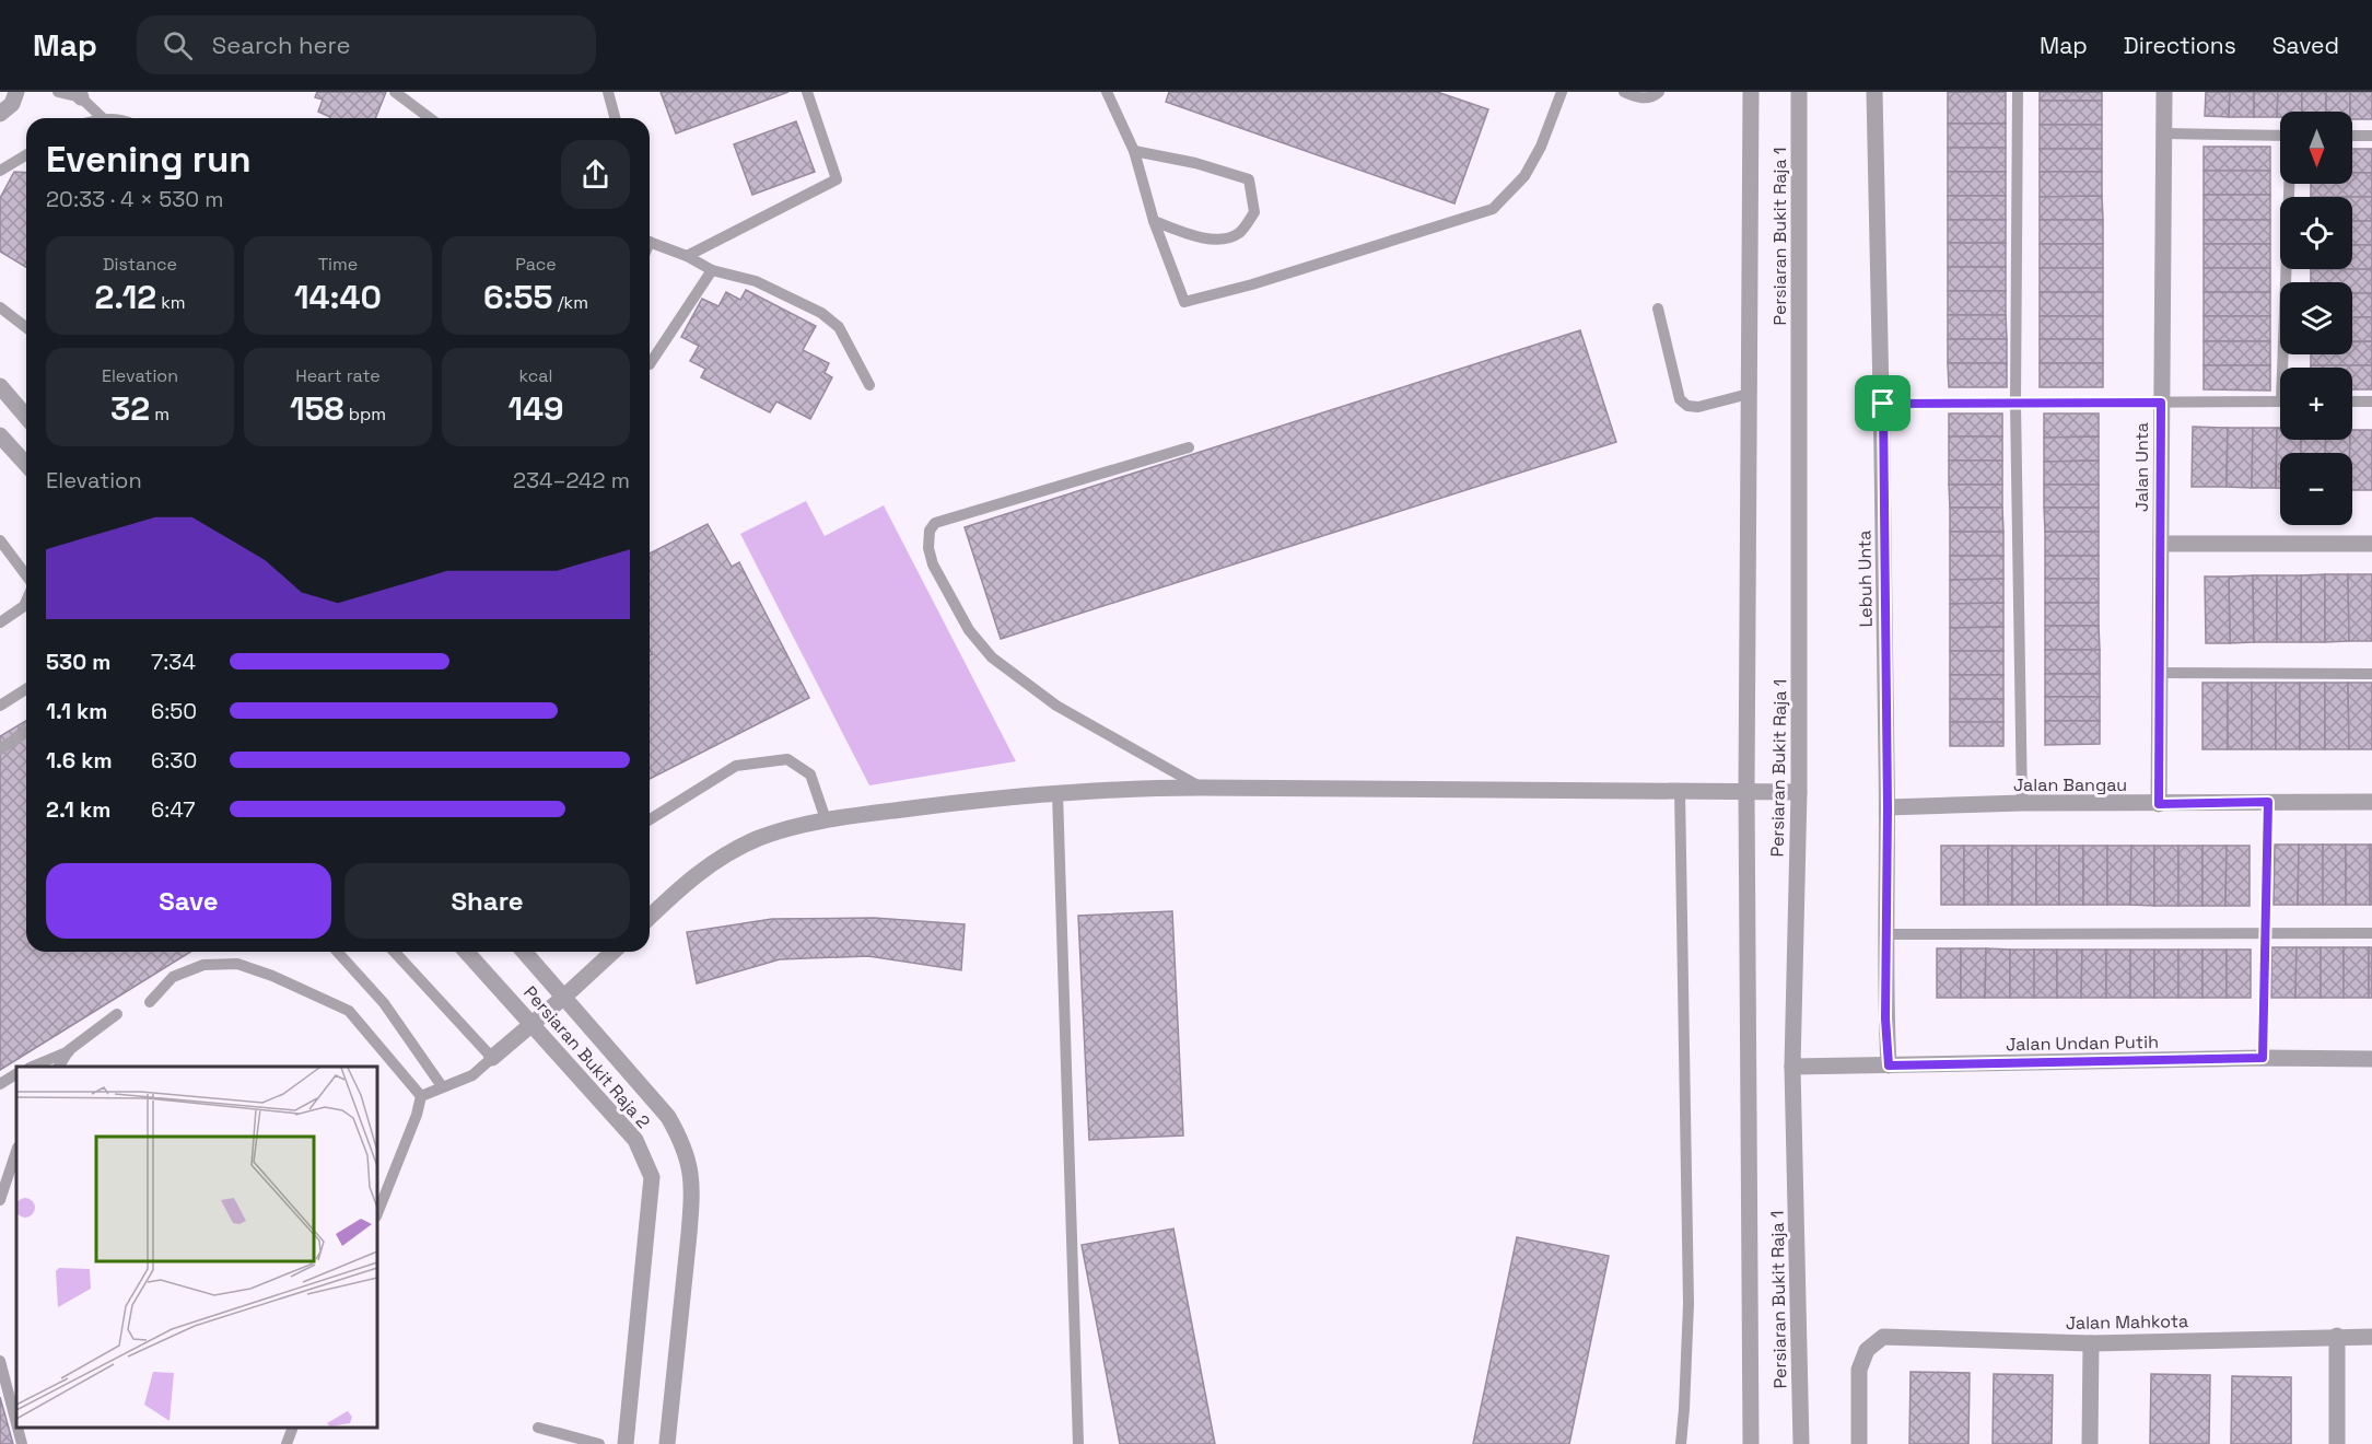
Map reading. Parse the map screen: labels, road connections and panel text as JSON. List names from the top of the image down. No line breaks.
{"streets":{"street":["Persiaran Bukit Raja 1","Jalan Unta","Lebuh Unta","Jalan Bangau","Jalan Undan Putih","Persiaran Bukit Raja 2","Jalan Mahkota"]},"crossings":[["Persiaran Bukit Raja 1","Jalan Undan Putih"],["Jalan Unta","Jalan Bangau"],["Lebuh Unta","Jalan Bangau"],["Lebuh Unta","Jalan Undan Putih"]],"north":"bottom","page":{"header":"Map","search":"Search here","nav":["Map","Directions","Saved"],"map_buttons":["+","−"],"heading":["Evening run","20:33 · 4 × 530 m"],"stats":[["Distance","2.12 km"],["Time","14:40"],["Pace","6:55 /km"],["Elevation","32 m"],["Heart rate","158 bpm"],["kcal","149"]],"chart":["Elevation","234–242 m"],"list":[{"name":"530 m","note":"7:34"},{"name":"1.1 km","note":"6:50"},{"name":"1.6 km","note":"6:30"},{"name":"2.1 km","note":"6:47"}],"buttons":["Save","Share"]}}
